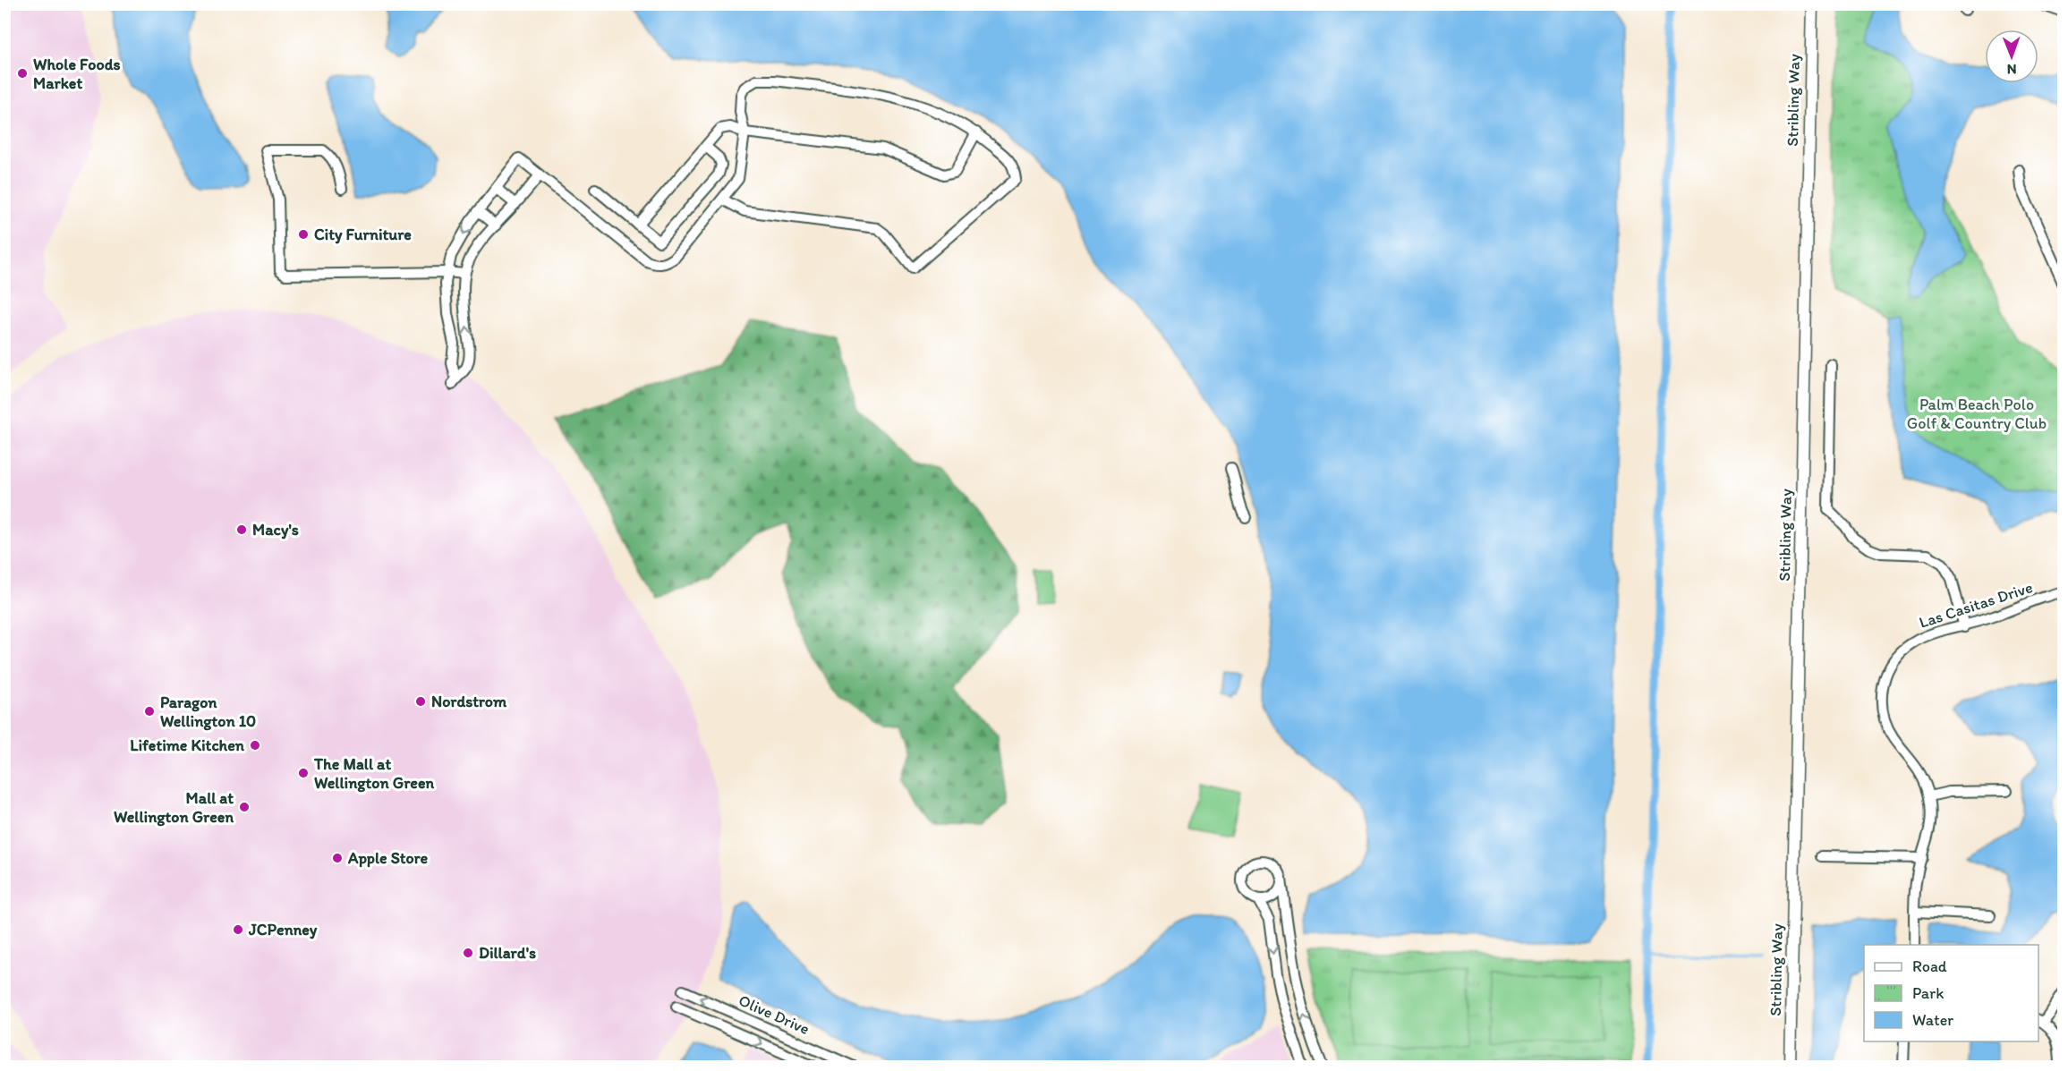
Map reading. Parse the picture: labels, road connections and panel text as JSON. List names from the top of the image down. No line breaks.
{"streets":{"street":["Stribling Way","Las Casitas Drive","Olive Drive"]},"parks":["Palm Beach Polo Golf & Country Club"],"places":["Whole Foods Market","City Furniture","Macy's","Nordstrom","Paragon Wellington 10","Lifetime Kitchen","The Mall at Wellington Green","Mall at Wellington Green","Apple Store","JCPenney","Dillard's"],"legend":["Road","Park","Water"],"north":"bottom"}
